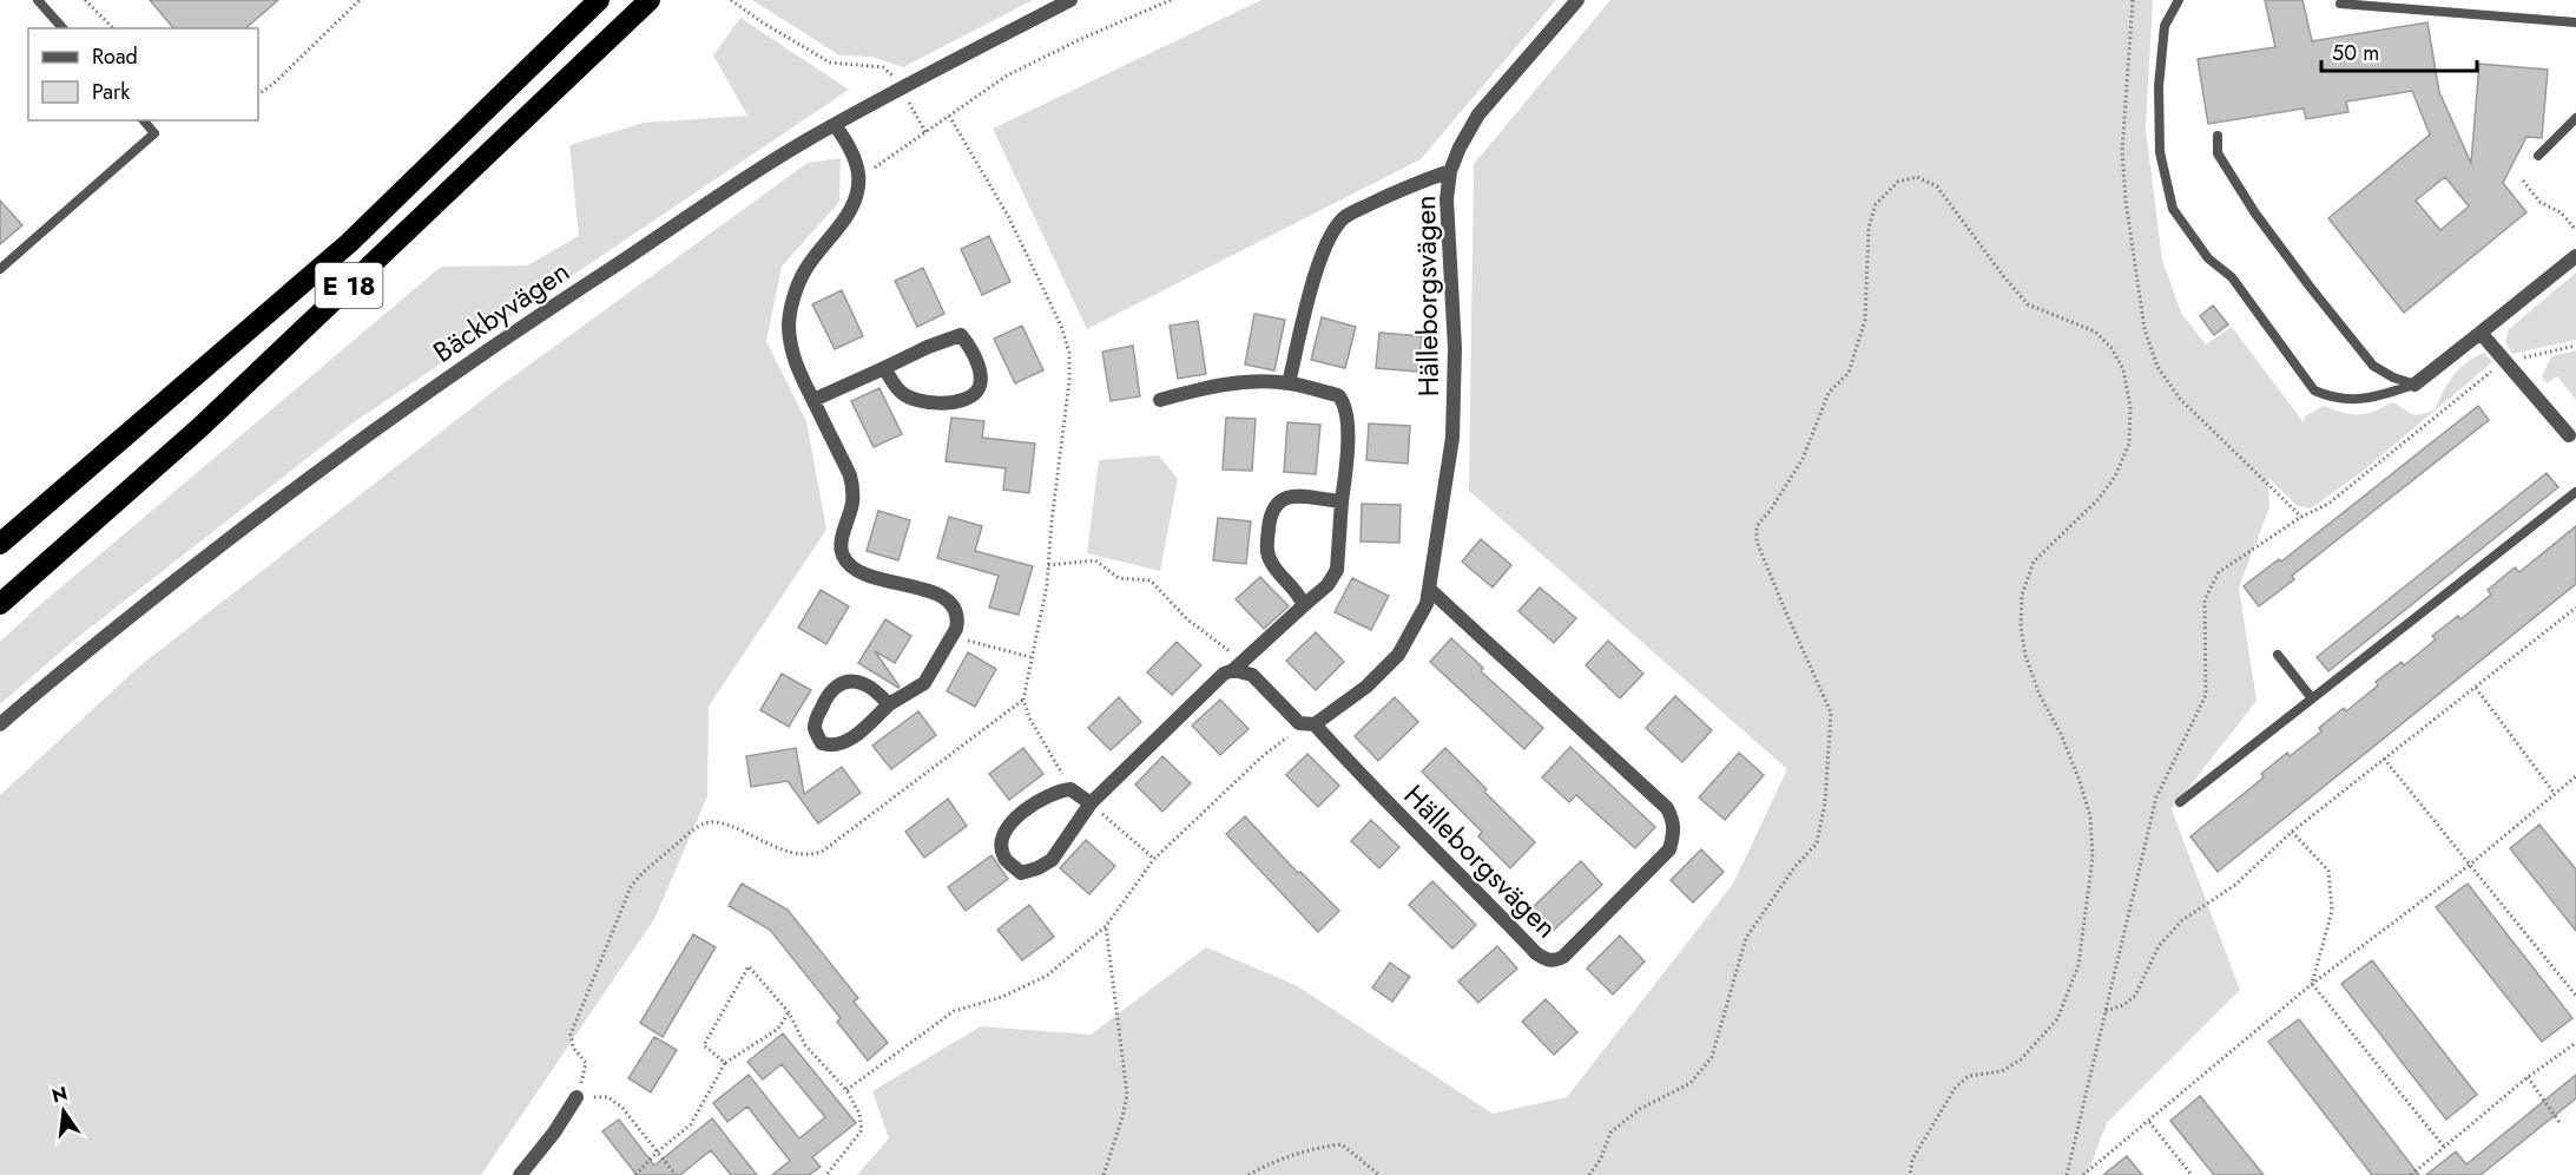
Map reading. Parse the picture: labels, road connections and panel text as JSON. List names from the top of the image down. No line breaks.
{"streets":{"highway":["E 18"],"street":["Hälleborgsvägen","Bäckbyvägen"]},"legend":["Road","Park"],"scale_bar":"50 m","north":"top"}
